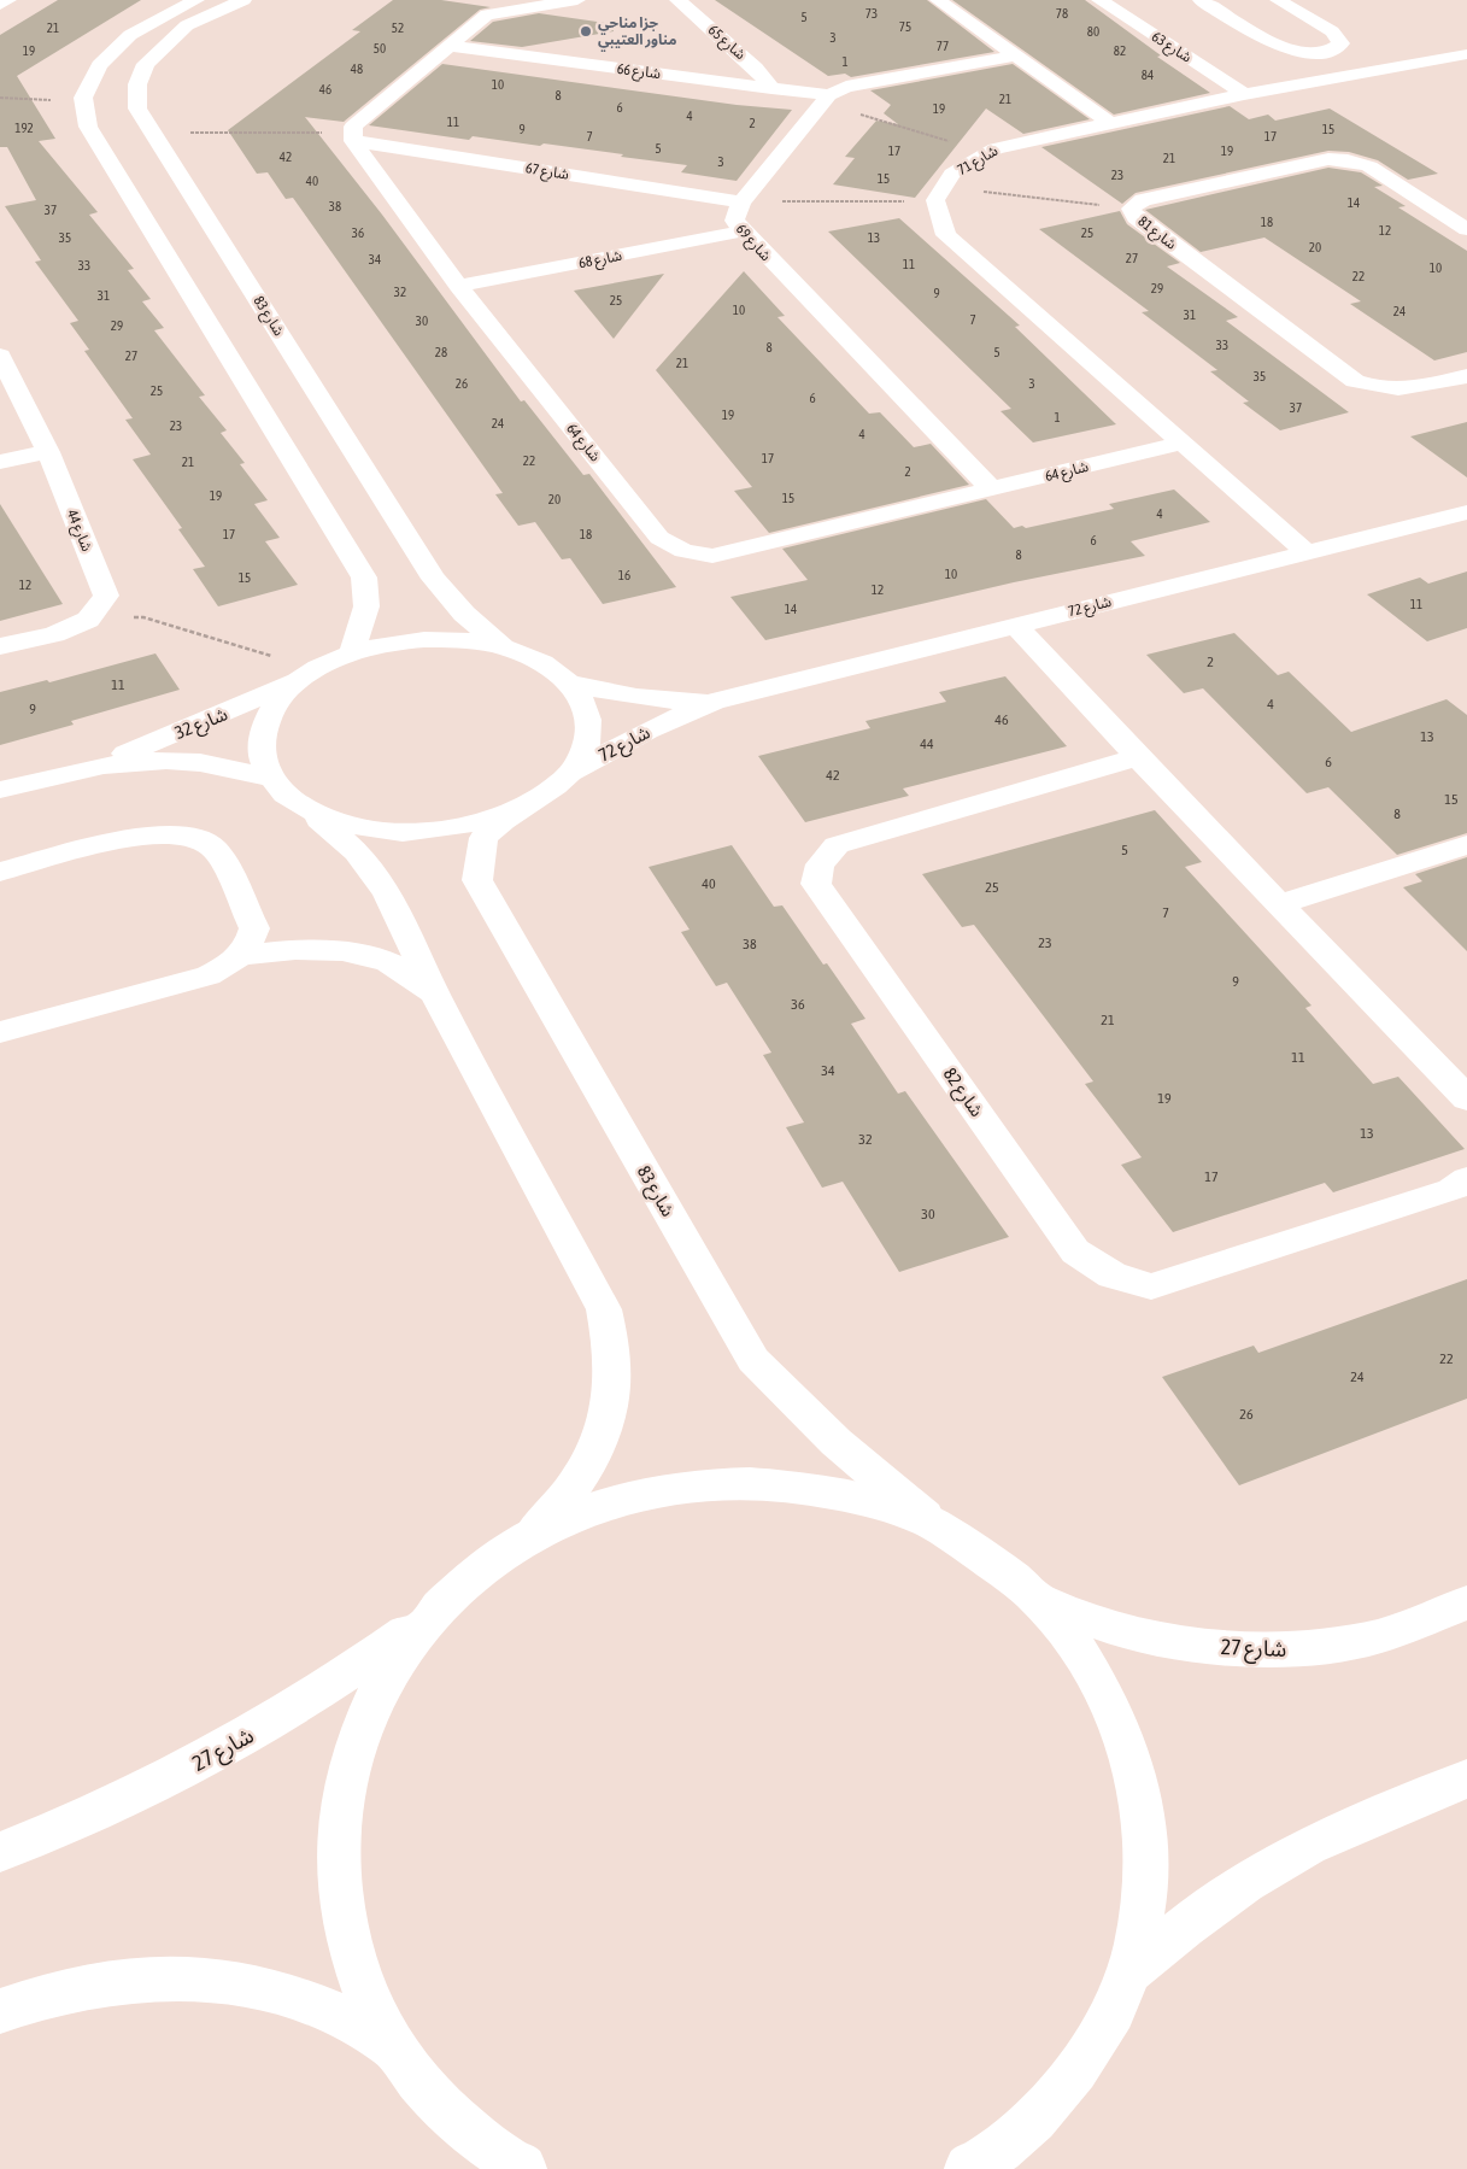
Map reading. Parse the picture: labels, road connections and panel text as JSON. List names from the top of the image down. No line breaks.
{"streets":{"street":["شارع 65","شارع 63","شارع 66","شارع 71","شارع 67","شارع 81","شارع 69","شارع 68","شارع 83","شارع 64","شارع 44","شارع 72","شارع 32","شارع 82","شارع 27"]},"crossings":[["شارع 65","شارع 66"],["شارع 63","شارع 71"],["شارع 66","شارع 69"],["شارع 67","شارع 69"],["شارع 67","شارع 64"],["شارع 69","شارع 68"],["شارع 69","شارع 64"],["شارع 68","شارع 64"],["شارع 83","شارع 32"]],"places":["جزا مناحي مناور العتيبي"],"house_numbers":["73","78","5","75","21","52","80","3","77","50","19","82","1","48","84","10","46","8","21","6","19","4","11","2","192","9","15","7","17","5","17","19","42","21","3","23","15","40","14","38","37","18","12","36","25","35","13","20","27","34","11","33","10","22","29","32","9","31","25","10","24","31","7","30","29","33","8","28","5","27","21","35","26","3","25","6","37","19","1","24","23","4","17","22","21","2","19","15","20","4","17","18","6","8","10","16","15","12","12","11","14","2","11","4","9","46","13","44","6","42","15","8","5","40","25","7","23","38","9","36","21","11","34","19","13","32","17","30","22","24","26"]}
